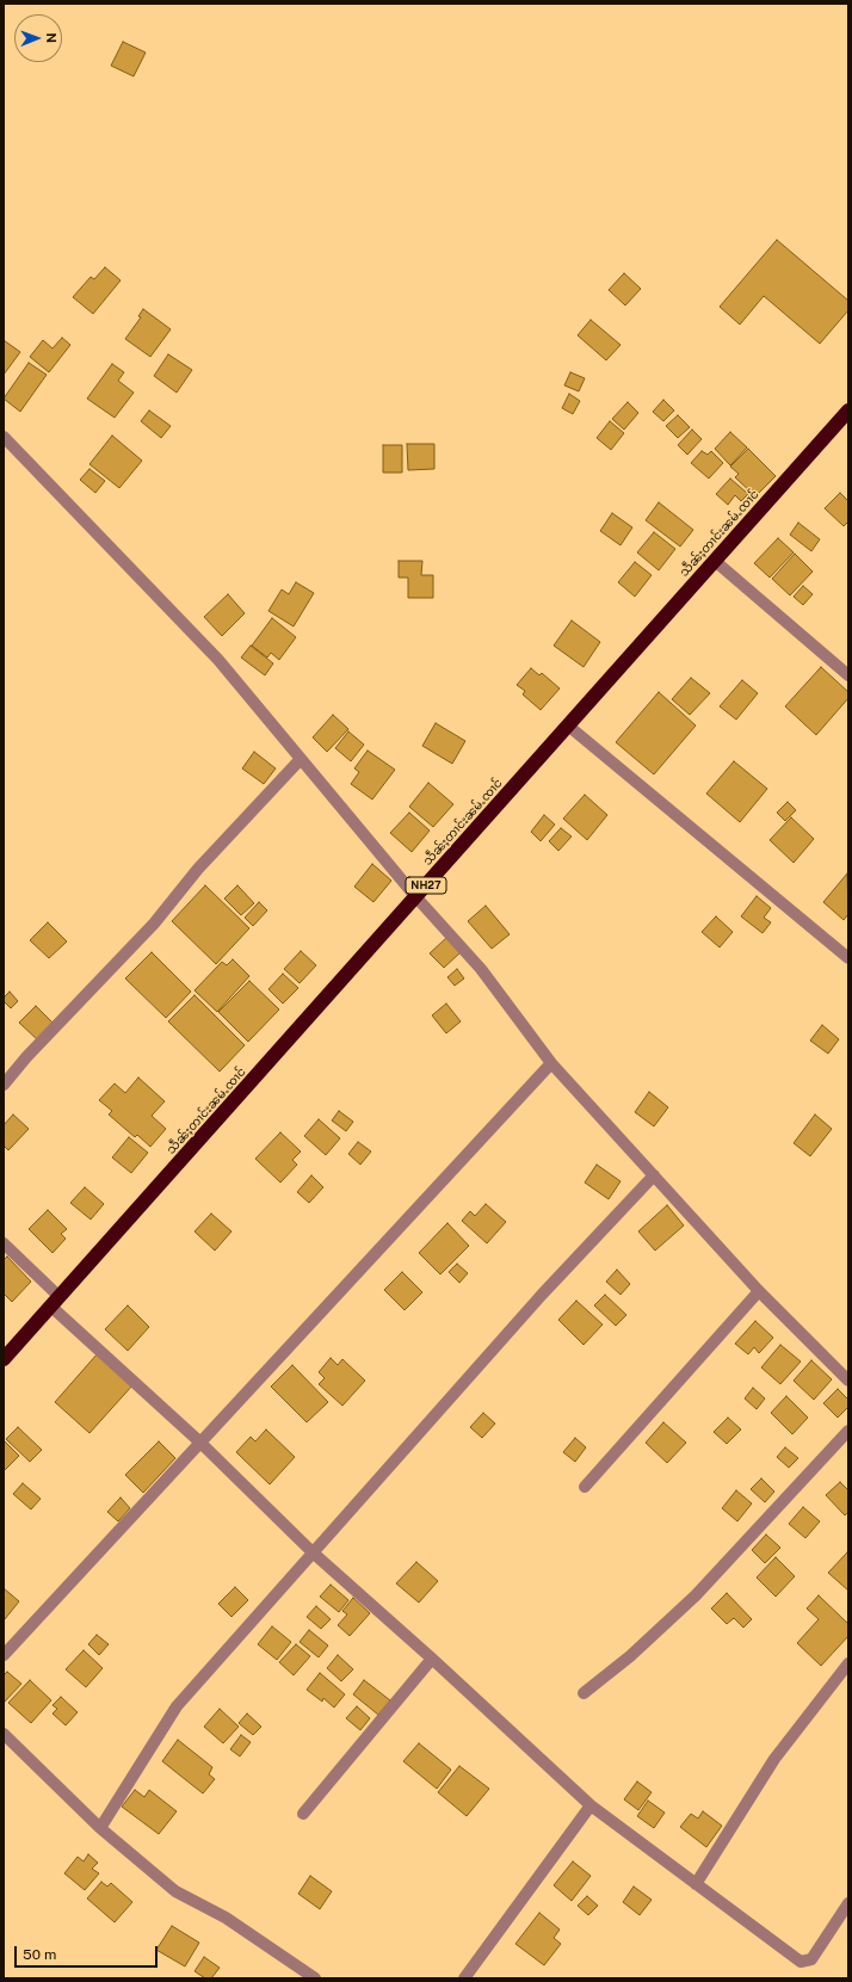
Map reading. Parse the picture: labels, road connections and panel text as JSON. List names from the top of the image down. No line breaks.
{"streets":{"highway":["သဵၼ်ႈတၢင်းၼမ်ႉၸၢင်","NH27"]},"scale_bar":"50 m","north":"right"}
